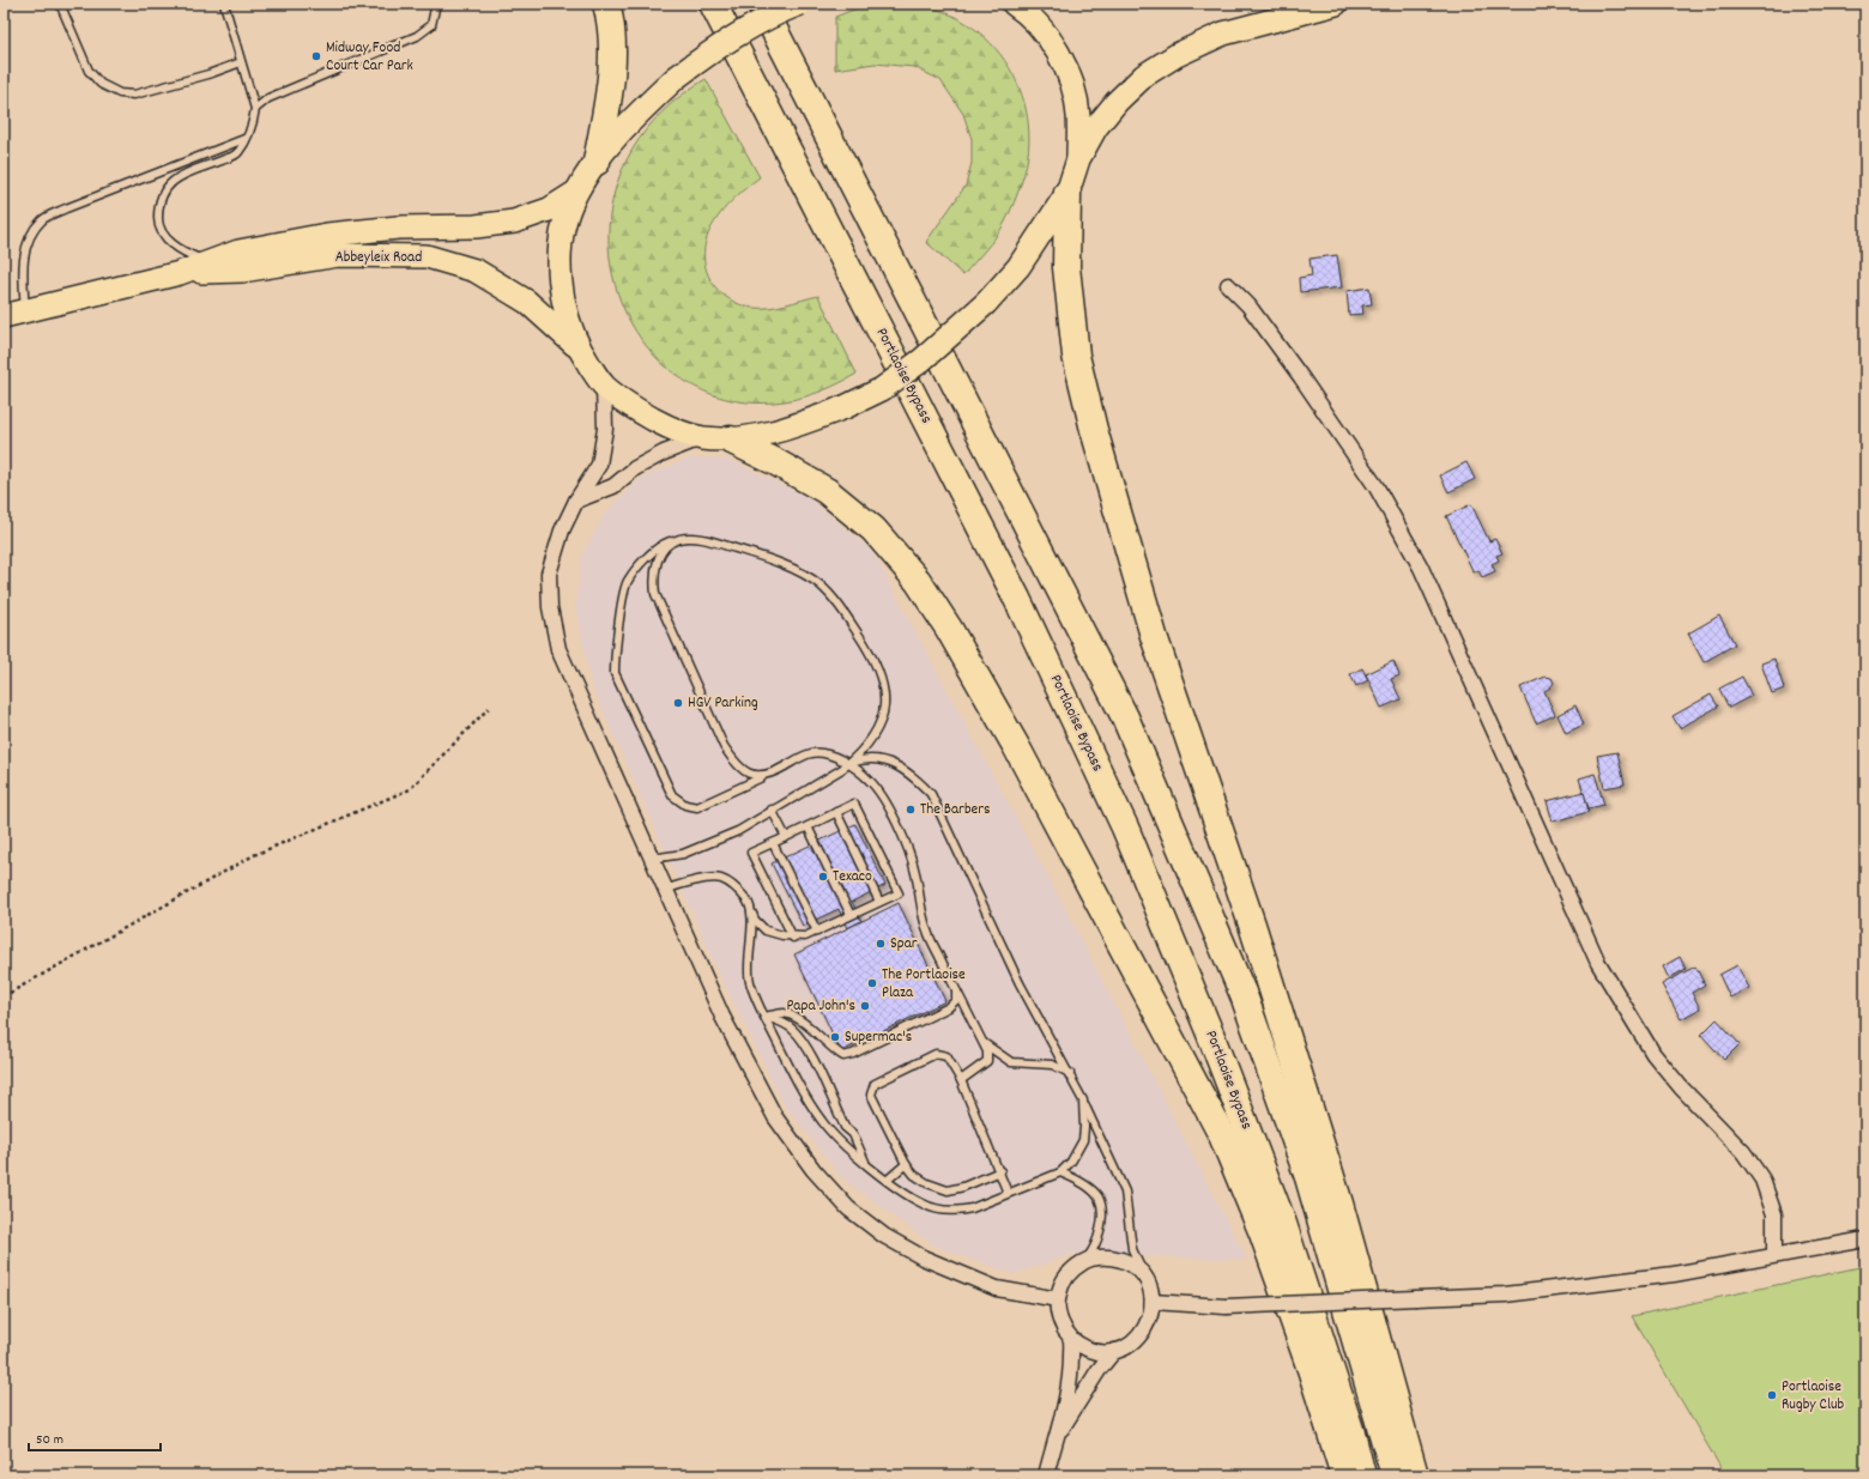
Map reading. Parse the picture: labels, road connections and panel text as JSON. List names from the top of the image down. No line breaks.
{"streets":{"highway":["Portlaoise Bypass"],"main road":["Abbeyleix Road"]},"places":["Midway Food Court Car Park","HGV Parking","The Barbers","Texaco","Spar","The Portlaoise Plaza","Papa John's","Supermac's","Portlaoise Rugby Club"],"scale_bar":"50 m"}
